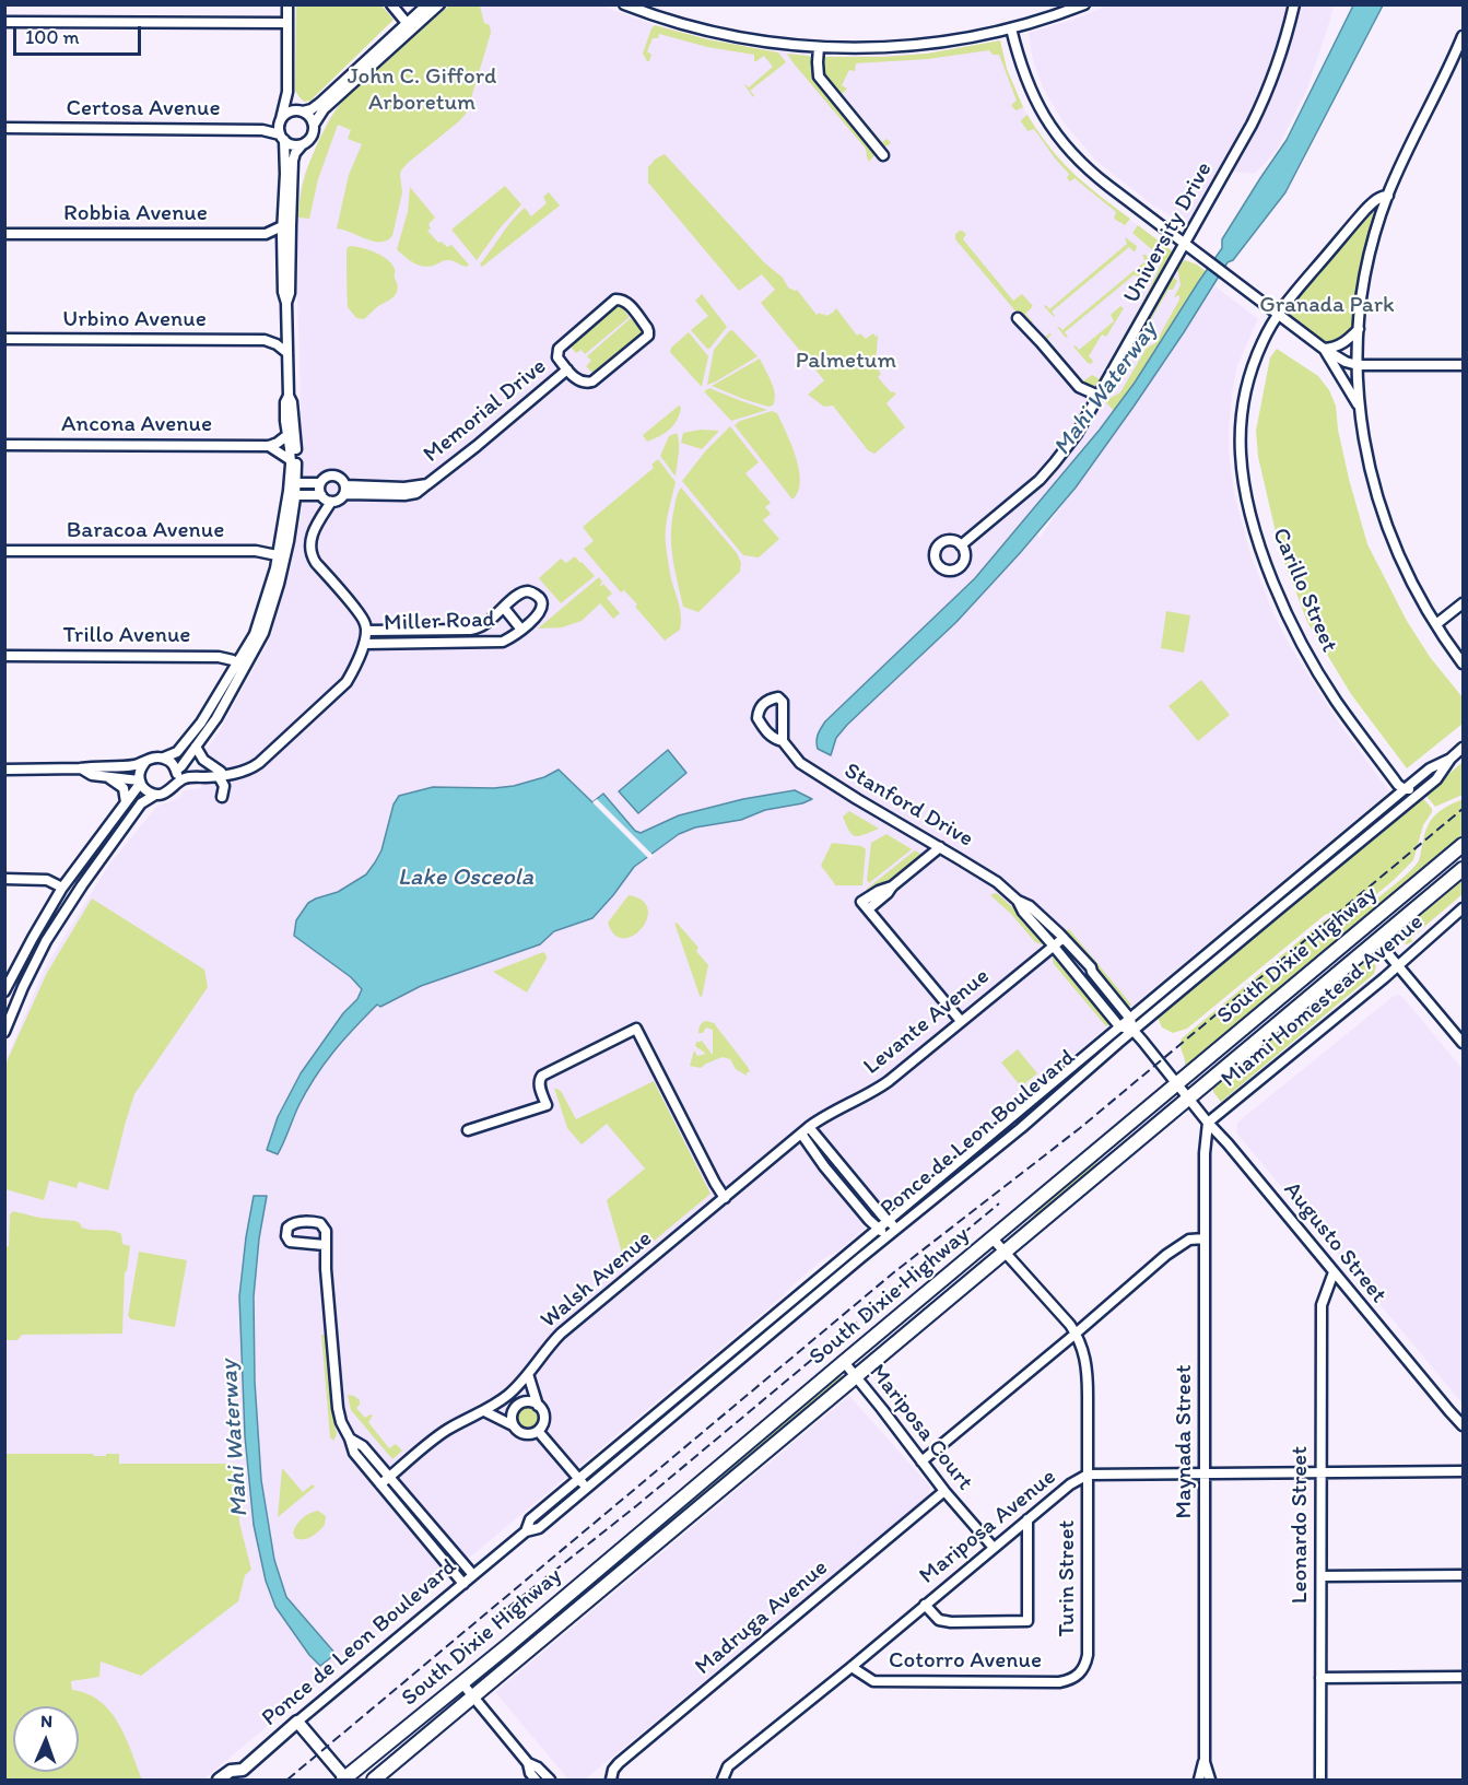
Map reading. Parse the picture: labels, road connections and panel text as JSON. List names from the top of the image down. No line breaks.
{"streets":{"highway":["South Dixie Highway"],"main road":["Ponce de Leon Boulevard"],"street":["Certosa Avenue","Robbia Avenue","University Drive","Urbino Avenue","Memorial Drive","Ancona Avenue","Baracoa Avenue","Carillo Street","Miller Road","Trillo Avenue","Stanford Drive","Miami Homestead Avenue","Levante Avenue","Augusto Street","Walsh Avenue","Mariposa Court","Maynada Street","Leonardo Street","Mariposa Avenue","Turin Street","Madruga Avenue","Cotorro Avenue"]},"crossings":[["Carillo Street","Ponce de Leon Boulevard"],["Stanford Drive","Levante Avenue"],["Stanford Drive","Ponce de Leon Boulevard"],["South Dixie Highway","Augusto Street"],["South Dixie Highway","Mariposa Court"],["South Dixie Highway","Turin Street"],["Miami Homestead Avenue","Augusto Street"],["Miami Homestead Avenue","Maynada Street"],["Levante Avenue","Walsh Avenue"],["Augusto Street","Maynada Street"],["Augusto Street","Leonardo Street"],["Mariposa Court","Mariposa Avenue"],["Mariposa Court","Madruga Avenue"],["Maynada Street","Mariposa Avenue"],["Leonardo Street","Mariposa Avenue"],["Mariposa Avenue","Turin Street"],["Mariposa Avenue","Cotorro Avenue"],["Turin Street","Cotorro Avenue"]],"water":["Mahi Waterway","Lake Osceola"],"parks":["John C. Gifford Arboretum","Granada Park","Palmetum"],"scale_bar":"100 m","north":"top"}
